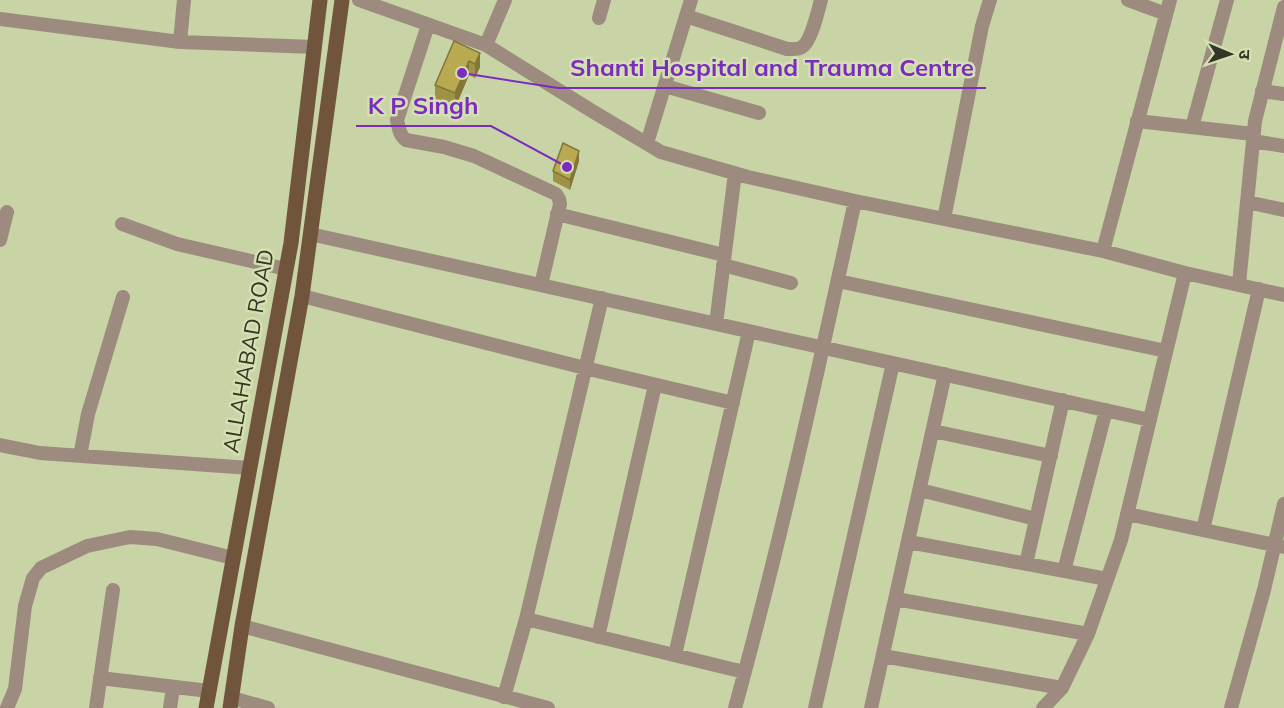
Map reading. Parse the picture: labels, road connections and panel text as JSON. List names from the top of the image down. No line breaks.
{"streets":{"main road":["ALLAHABAD ROAD"]},"places":["Shanti Hospital and Trauma Centre","K P Singh"],"north":"right"}
